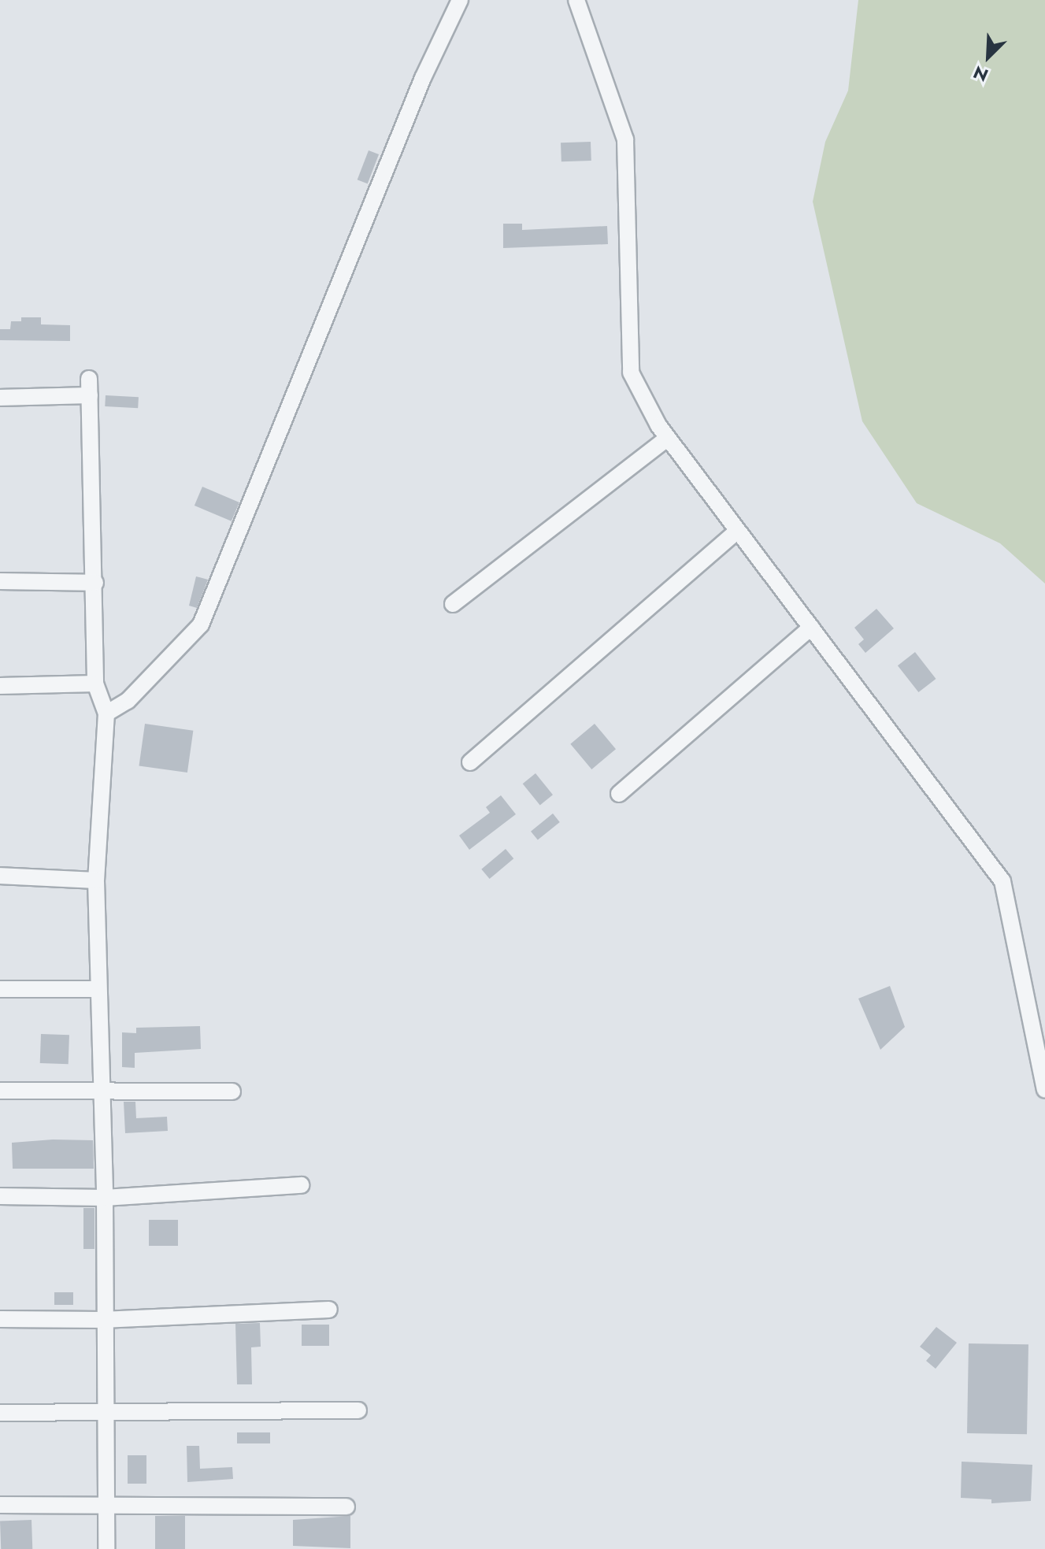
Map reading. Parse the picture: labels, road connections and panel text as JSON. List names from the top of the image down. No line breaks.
{"north":"bottom left"}
